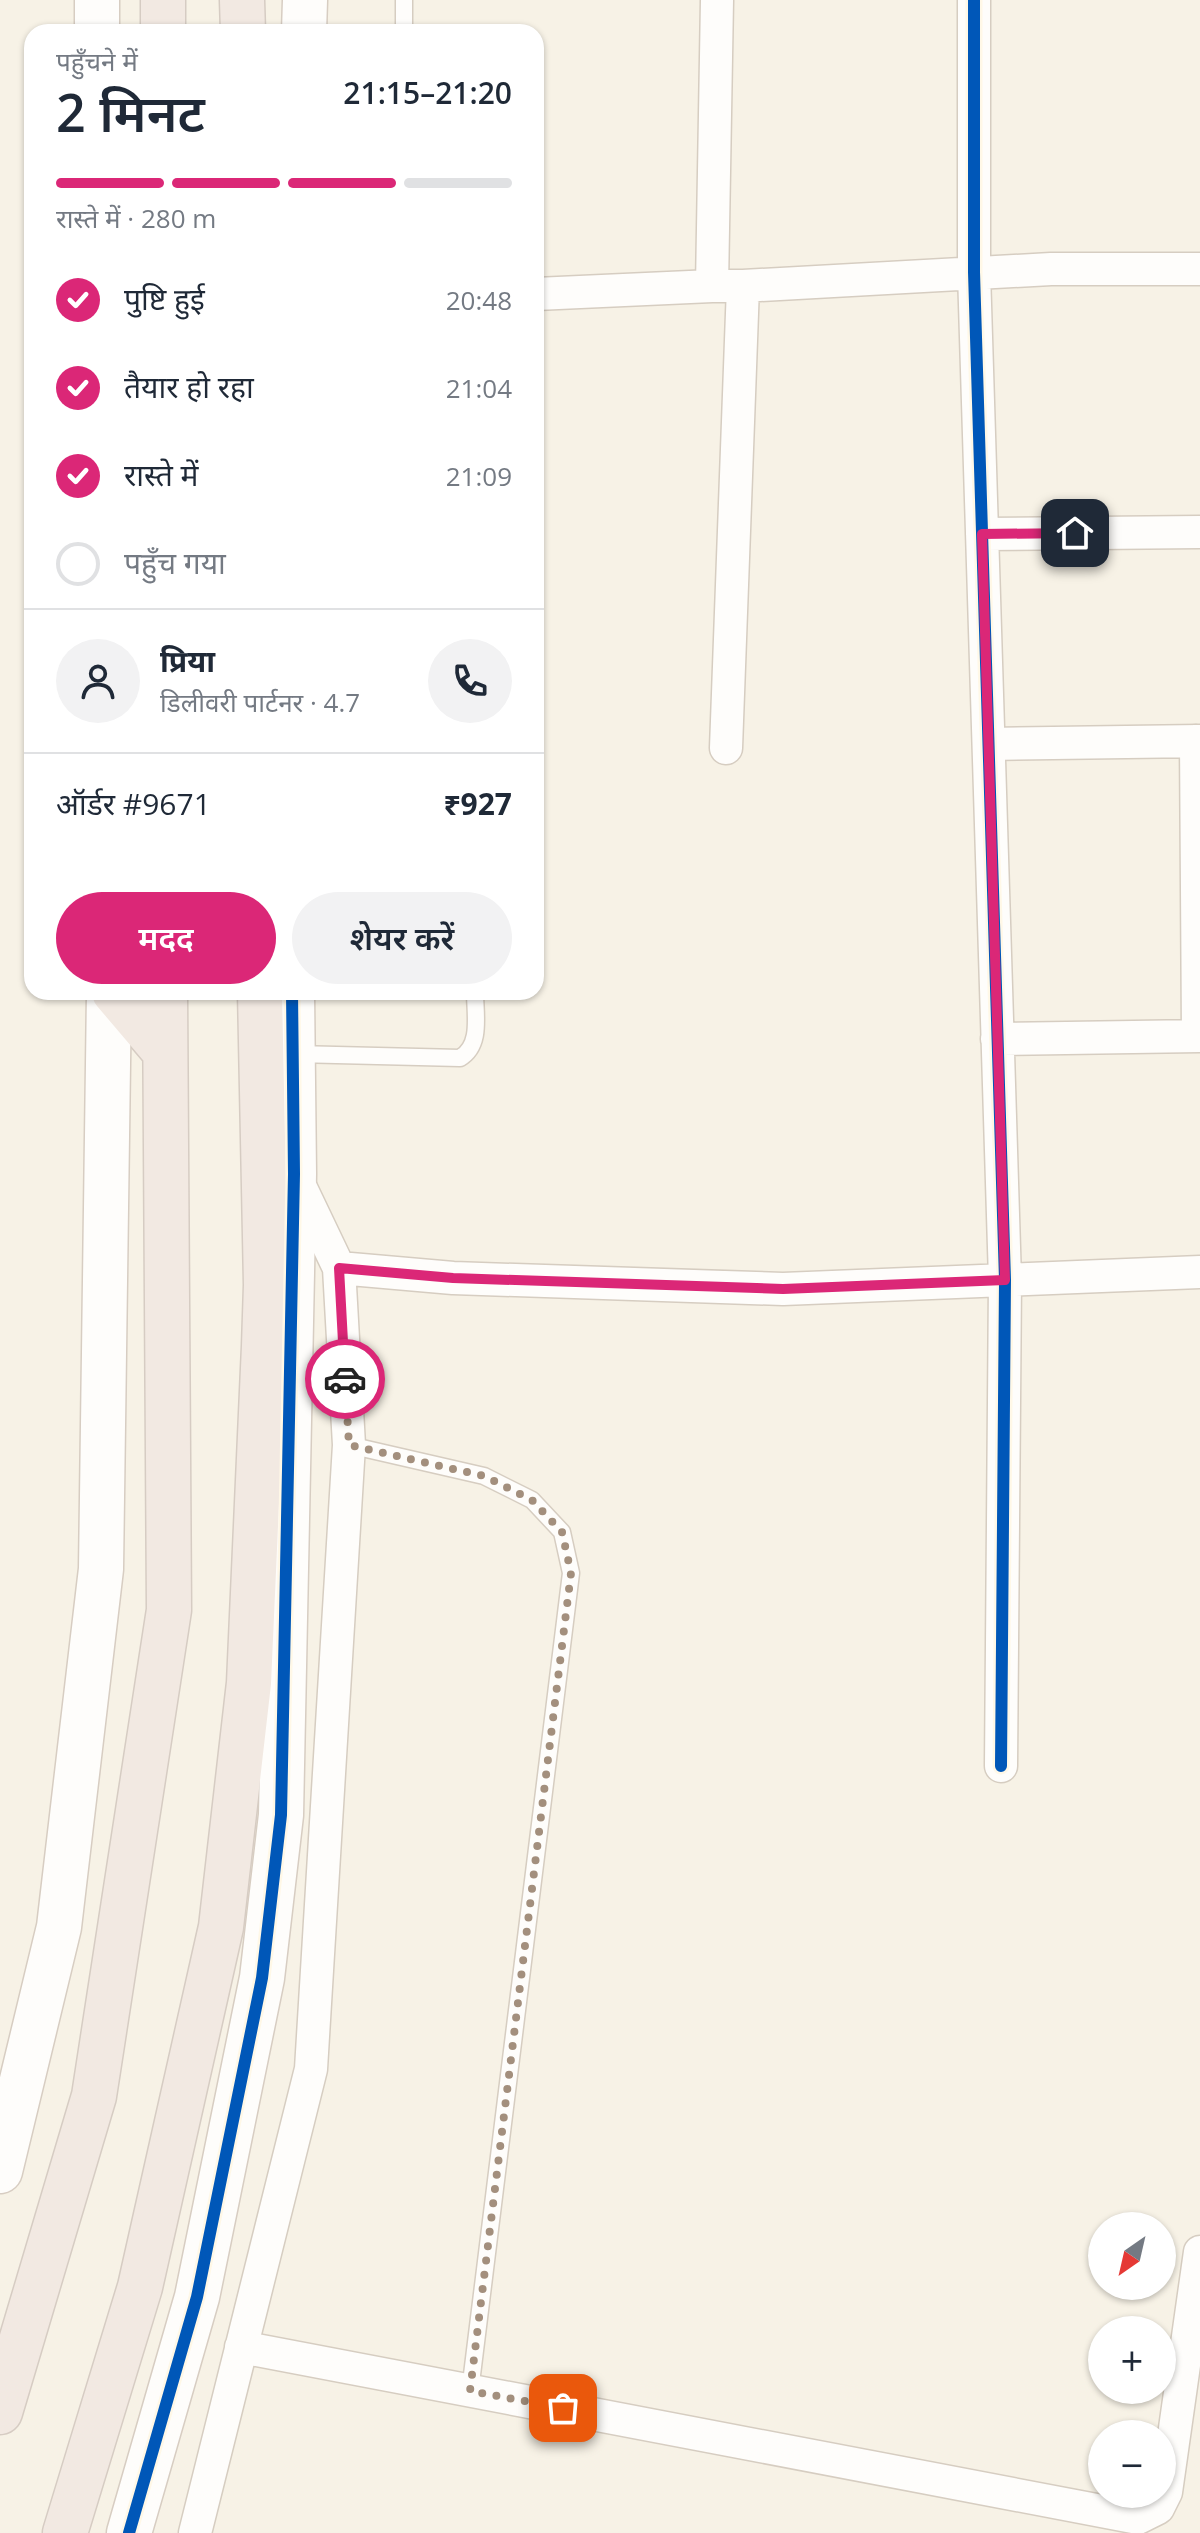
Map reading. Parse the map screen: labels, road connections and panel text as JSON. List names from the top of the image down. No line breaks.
{"north":"bottom left","page":{"heading":["2 मिनट","पहुँचने में","21:15–21:20"],"panel":["प्रिया","डिलीवरी पार्टनर · 4.7","ऑर्डर #9671","₹927"],"bar":"रास्ते में · 280 m","list":[["पुष्टि हुई","20:48"],["तैयार हो रहा","21:04"],["रास्ते में","21:09"],"पहुँच गया"],"buttons":["मदद","शेयर करें"],"map_buttons":["+","−"]}}
